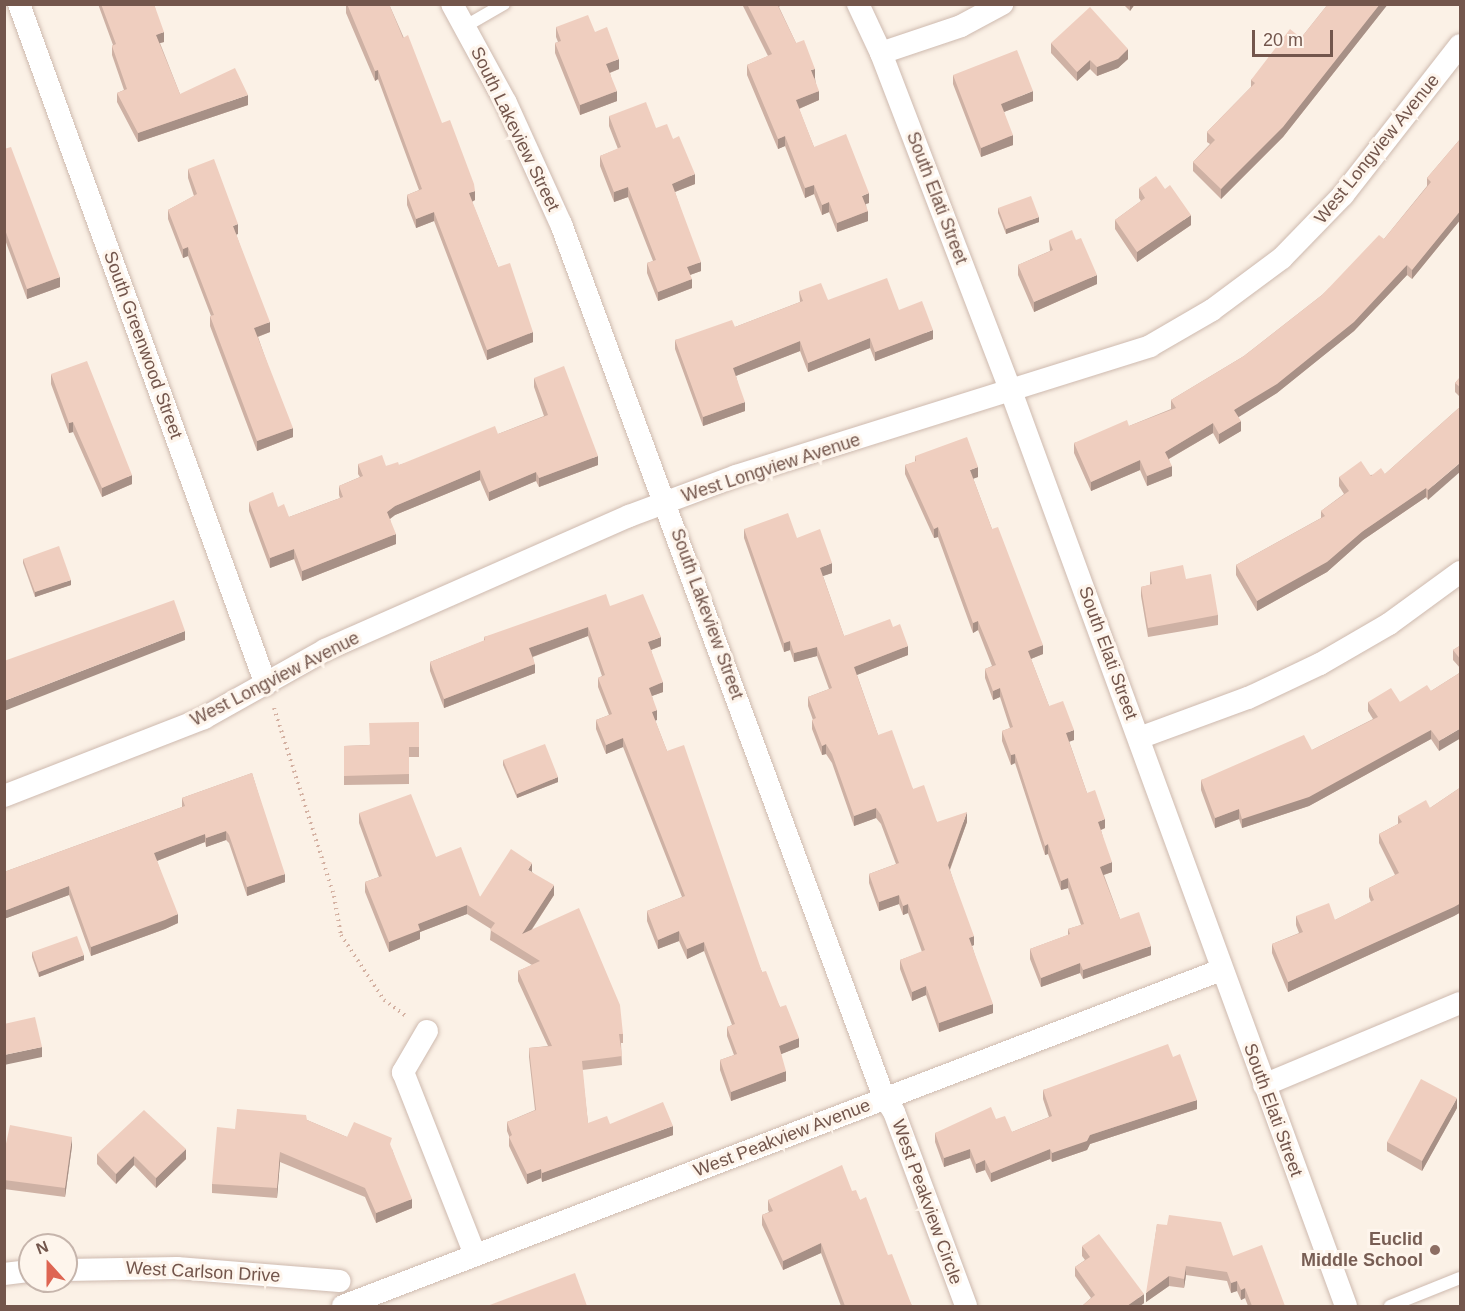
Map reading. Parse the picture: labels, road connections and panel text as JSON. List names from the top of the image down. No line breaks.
{"streets":{"street":["South Lakeview Street","West Longview Avenue","South Elati Street","South Greenwood Street","West Peakview Avenue","West Peakview Circle","West Carlson Drive"]},"crossings":[["South Lakeview Street","West Longview Avenue"],["South Lakeview Street","West Peakview Avenue"],["South Lakeview Street","West Peakview Circle"],["West Longview Avenue","South Elati Street"],["West Longview Avenue","South Greenwood Street"],["South Elati Street","West Peakview Avenue"],["West Peakview Avenue","West Peakview Circle"]],"places":["Euclid Middle School"],"scale_bar":"20 m","north":"top"}
